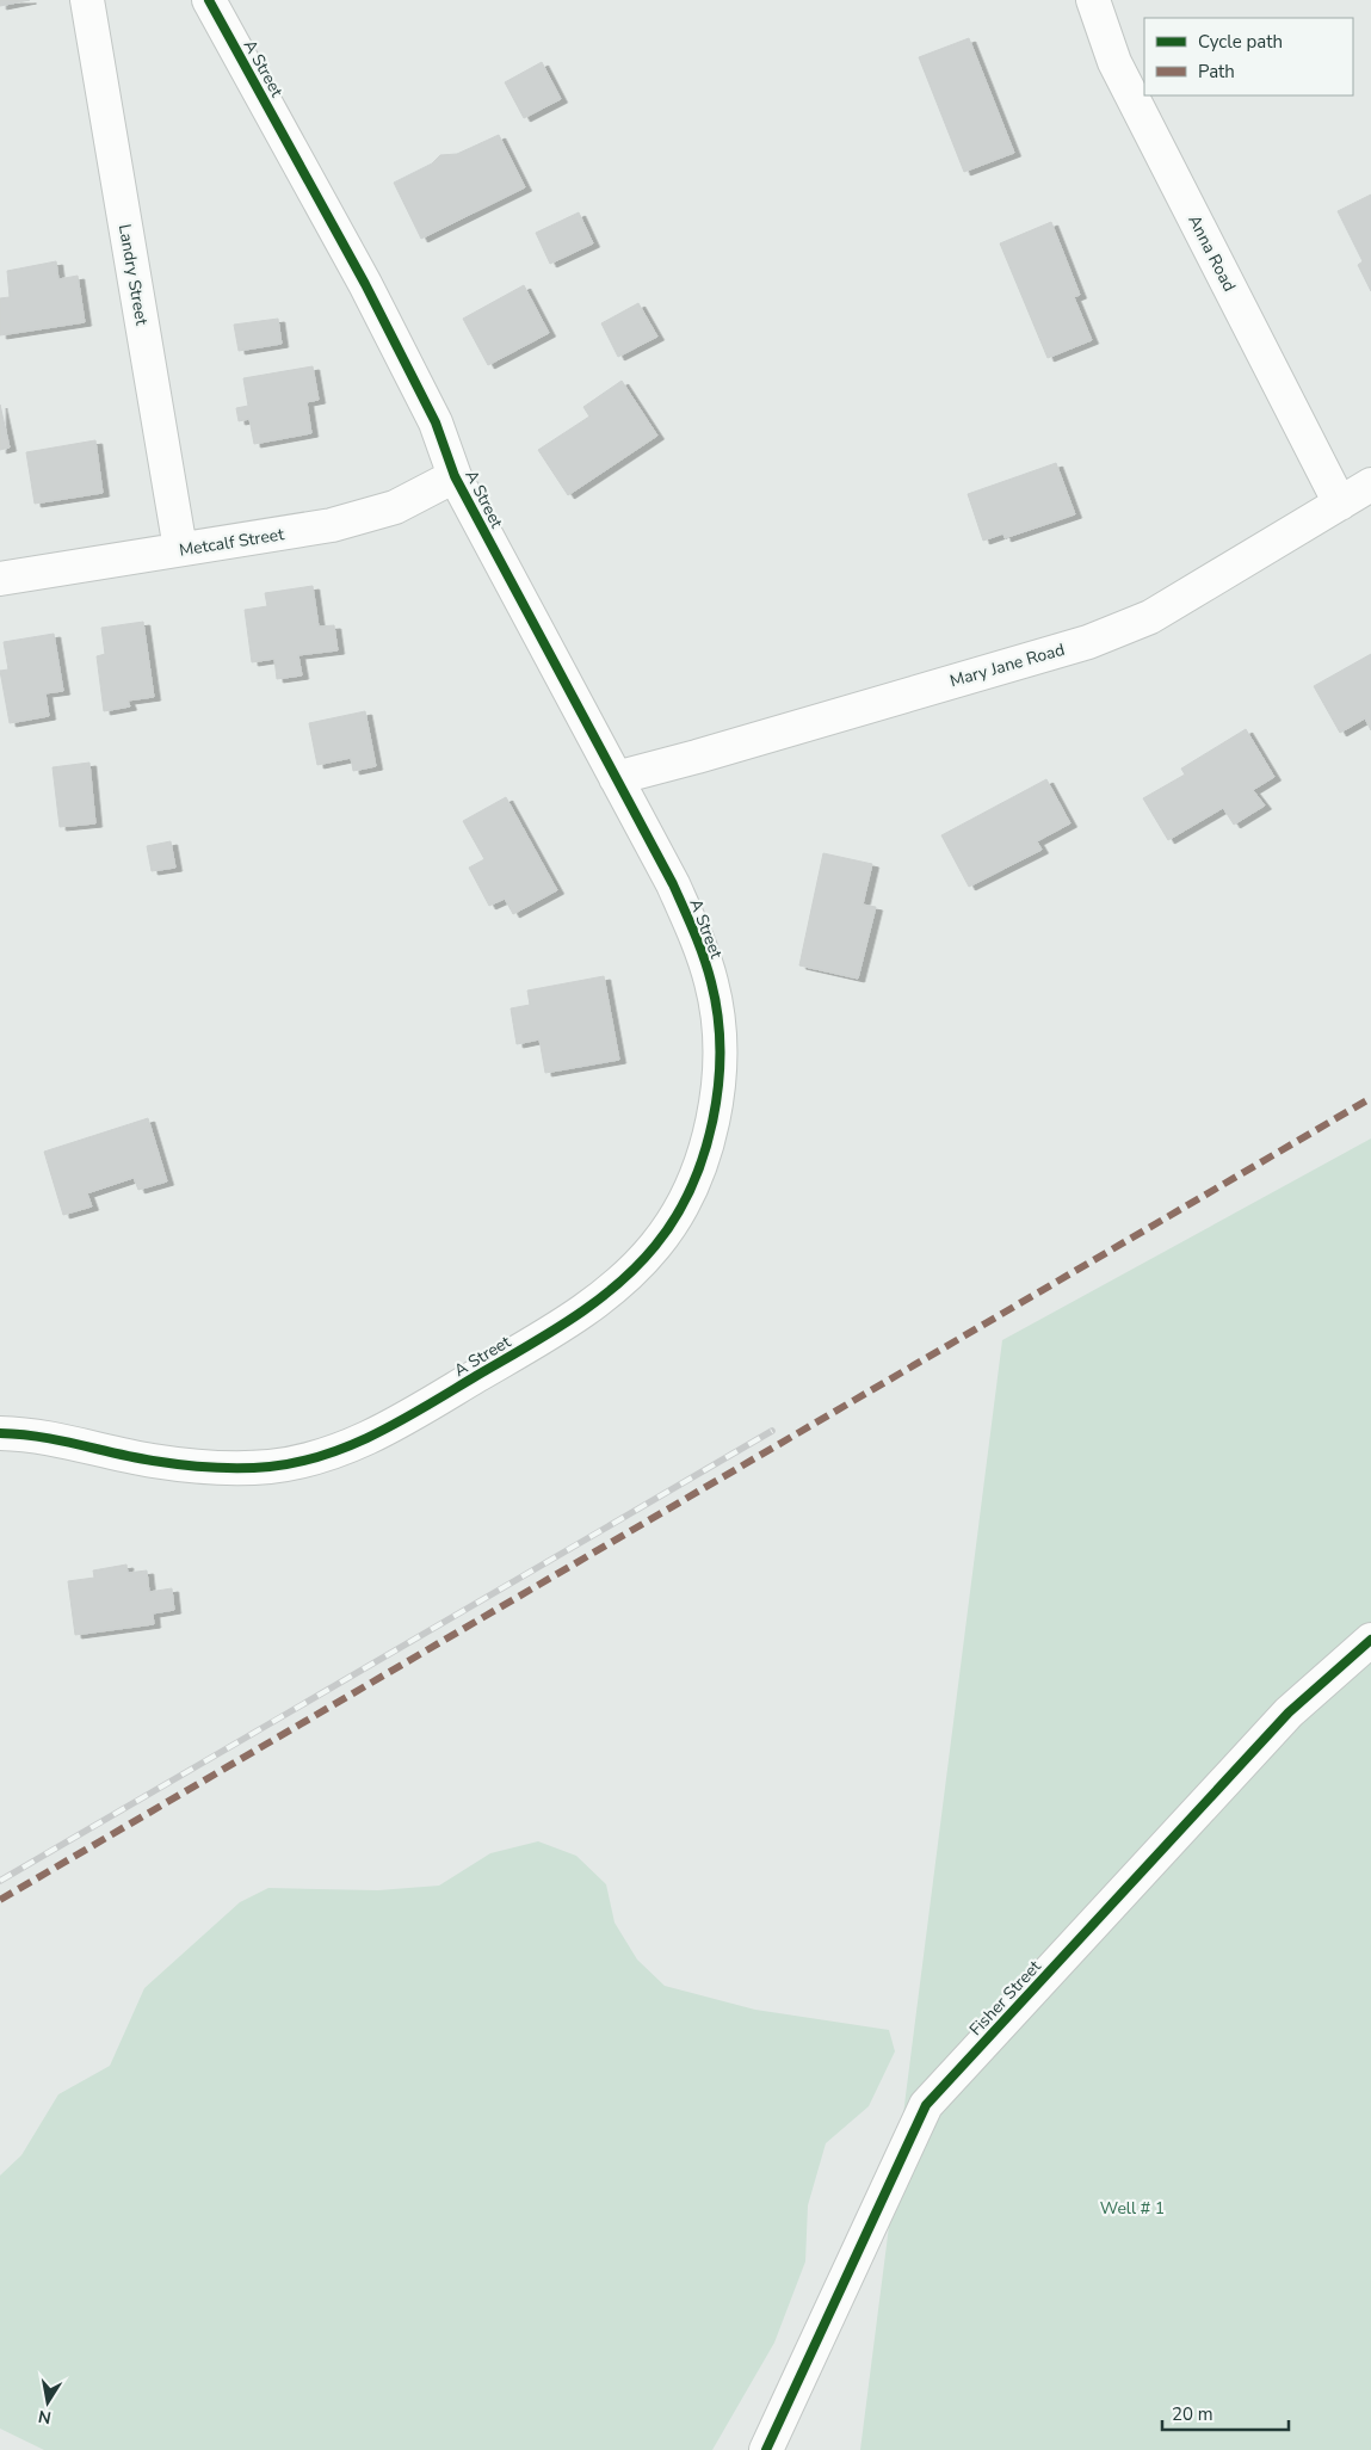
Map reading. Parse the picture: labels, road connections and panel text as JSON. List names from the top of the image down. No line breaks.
{"streets":{"street":["A Street","Anna Road","Landry Street","Metcalf Street","Mary Jane Road","Fisher Street"]},"crossings":[["A Street","Metcalf Street"],["A Street","Mary Jane Road"],["Anna Road","Mary Jane Road"],["Landry Street","Metcalf Street"]],"parks":["Well # 1"],"legend":["Cycle path","Path"],"scale_bar":"20 m","north":"bottom"}
